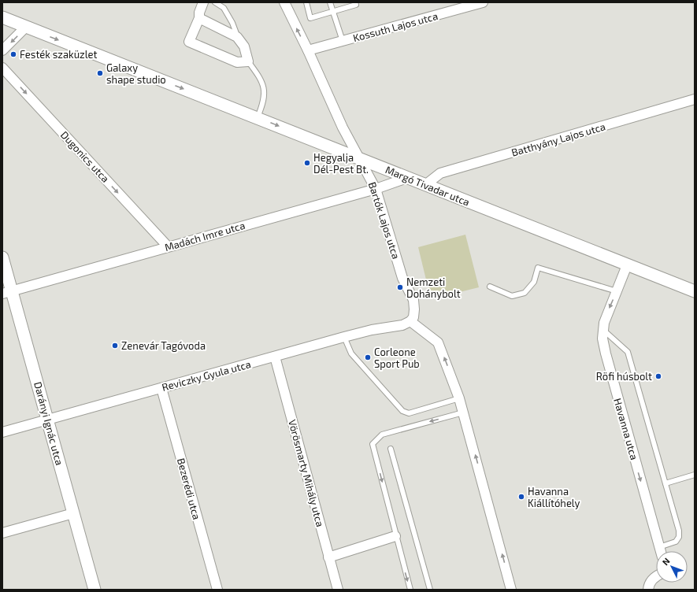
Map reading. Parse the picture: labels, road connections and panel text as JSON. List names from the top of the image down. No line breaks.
{"streets":{"street":["Kossuth Lajos utca","Batthyány Lajos utca","Dugonics utca","Margó Tivadar utca","Bartók Lajos utca","Madách Imre utca","Reviczky Gyula utca","Darányi Ignác utca","Havanna utca","Vörösmarty Mihály utca","Bezerédi utca"]},"crossings":[["Kossuth Lajos utca","Bartók Lajos utca"],["Batthyány Lajos utca","Margó Tivadar utca"],["Dugonics utca","Madách Imre utca"],["Margó Tivadar utca","Bartók Lajos utca"],["Margó Tivadar utca","Madách Imre utca"],["Margó Tivadar utca","Havanna utca"],["Bartók Lajos utca","Madách Imre utca"],["Bartók Lajos utca","Reviczky Gyula utca"],["Madách Imre utca","Darányi Ignác utca"],["Reviczky Gyula utca","Darányi Ignác utca"],["Reviczky Gyula utca","Vörösmarty Mihály utca"],["Reviczky Gyula utca","Bezerédi utca"]],"one_way":["Dugonics utca","Margó Tivadar utca","Havanna utca"],"places":["Festék szaküzlet","Galaxy shape studio","Hegyalja Dél-Pest Bt.","Nemzeti Dohánybolt","Zenevár Tagóvoda","Corleone Sport Pub","Röfi húsbolt","Havanna Kiállítóhely"],"north":"top left"}
